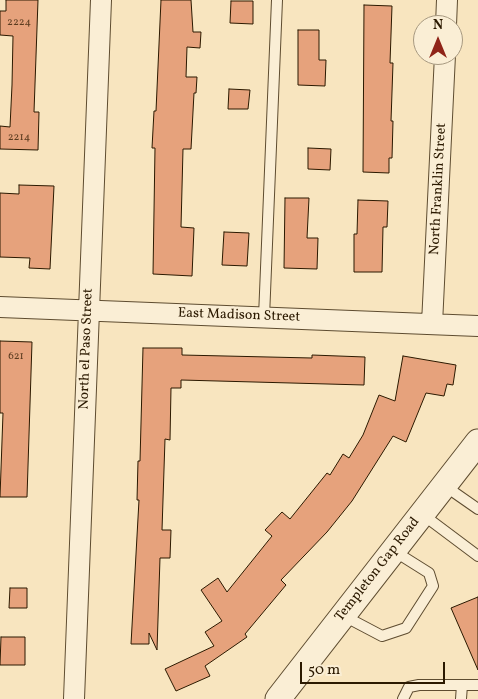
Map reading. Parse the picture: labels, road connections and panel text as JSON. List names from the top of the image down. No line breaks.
{"streets":{"street":["North Franklin Street","East Madison Street","North el Paso Street","Templeton Gap Road"]},"crossings":[["North Franklin Street","East Madison Street"],["East Madison Street","North el Paso Street"]],"house_numbers":["2224","2214","621"],"scale_bar":"50 m","north":"top"}
